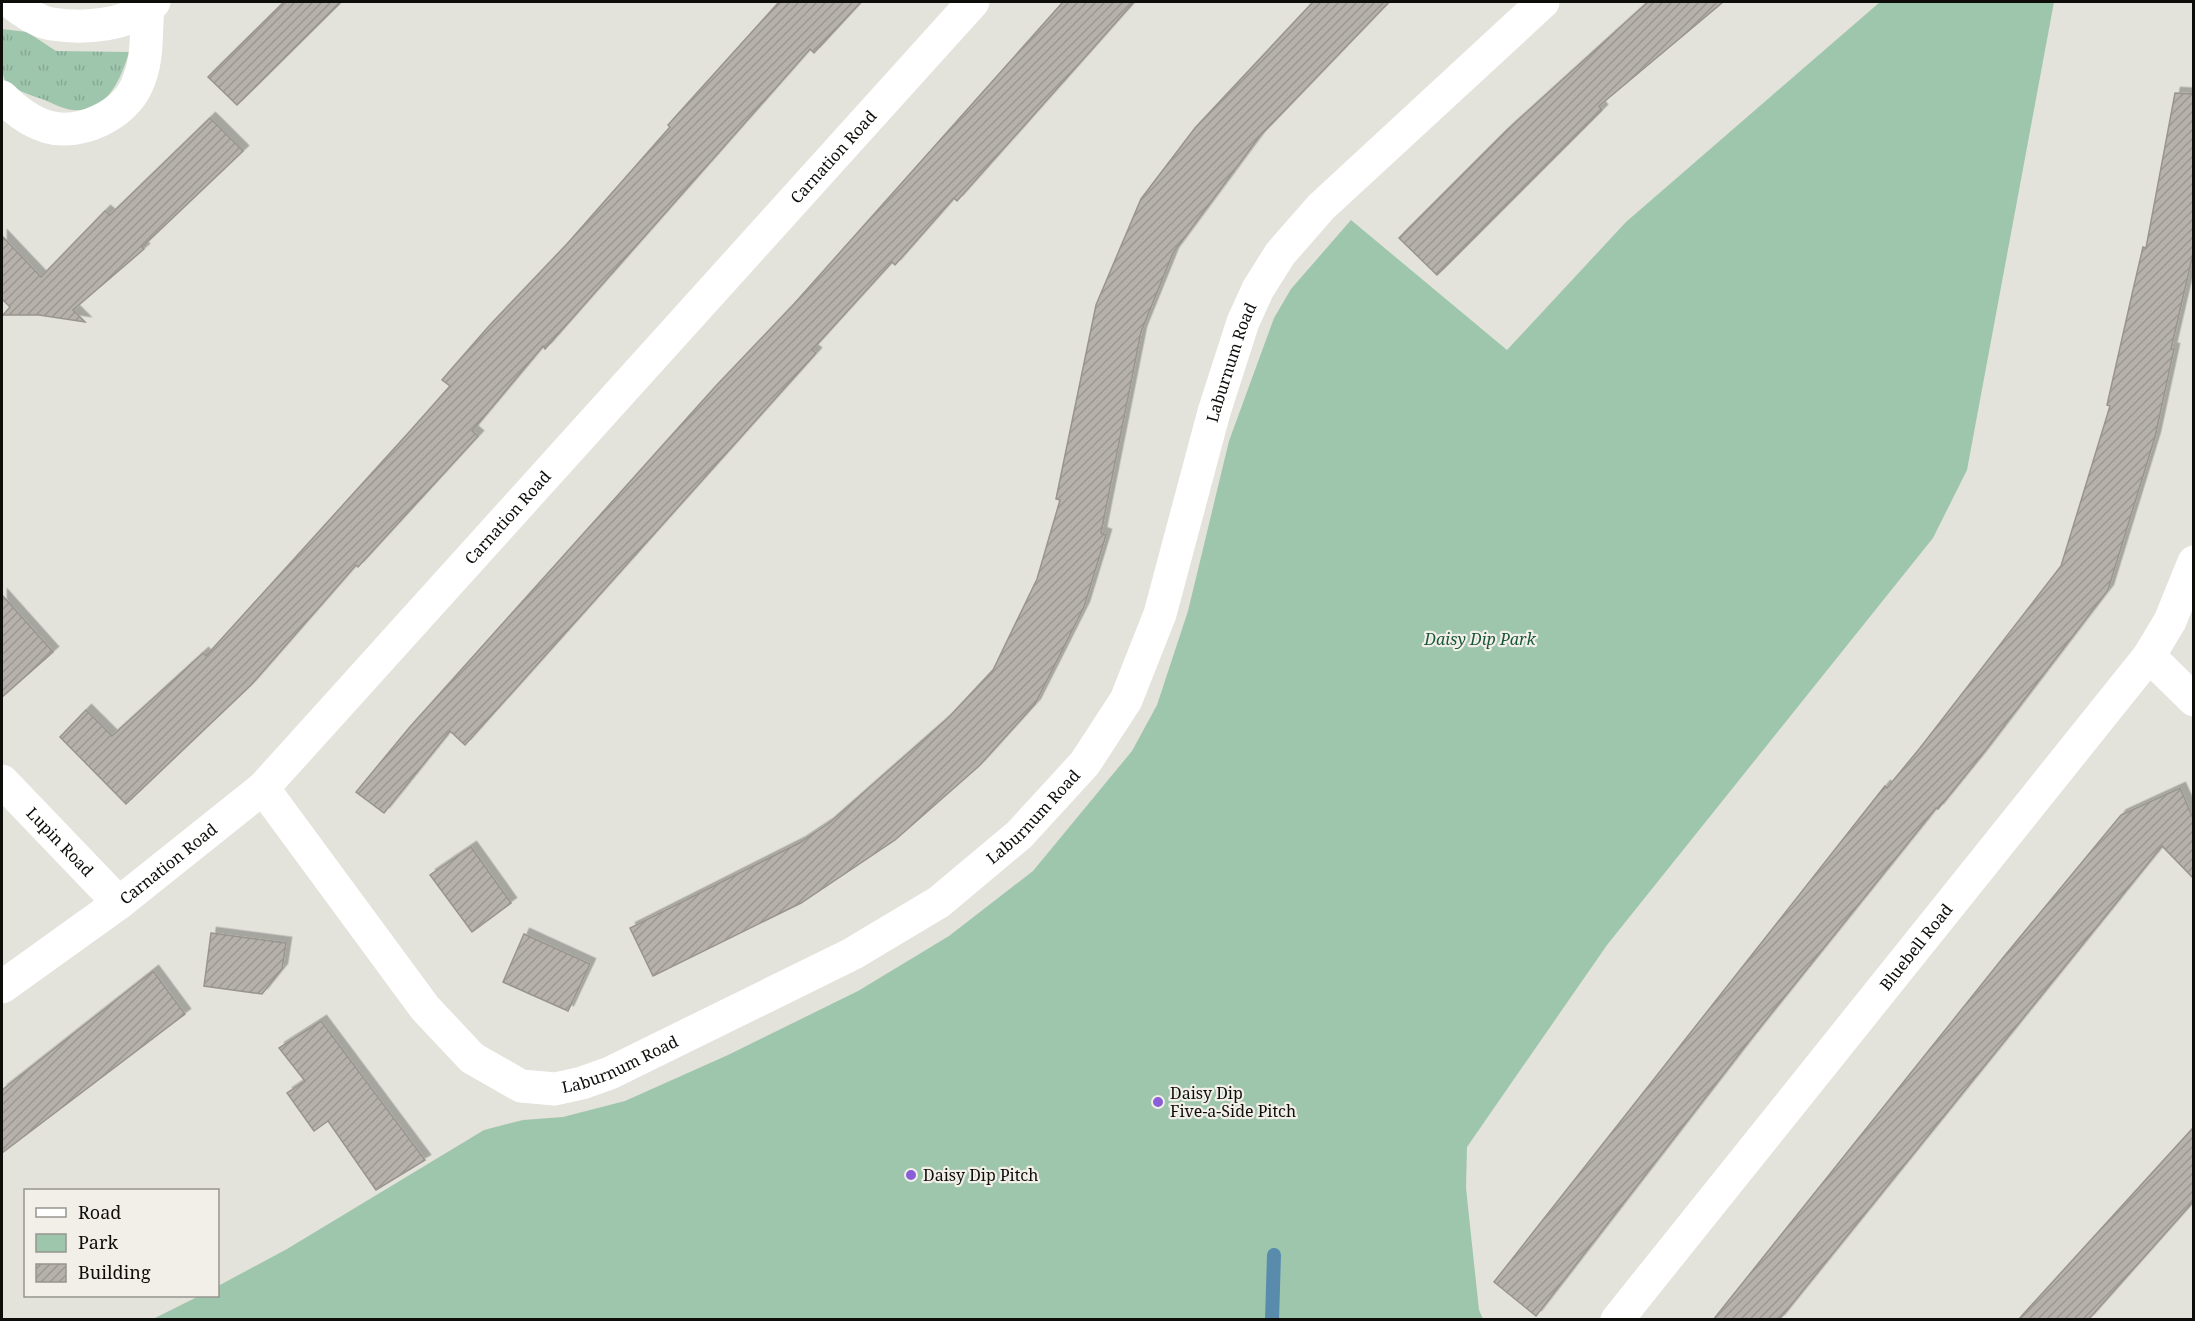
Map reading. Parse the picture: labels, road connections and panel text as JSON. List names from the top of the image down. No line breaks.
{"streets":{"street":["Carnation Road","Laburnum Road","Lupin Road","Bluebell Road"]},"crossings":[["Carnation Road","Laburnum Road"],["Carnation Road","Lupin Road"]],"parks":["Daisy Dip Park"],"places":["Daisy Dip Five-a-Side Pitch","Daisy Dip Pitch"],"legend":["Road","Park","Building"]}
